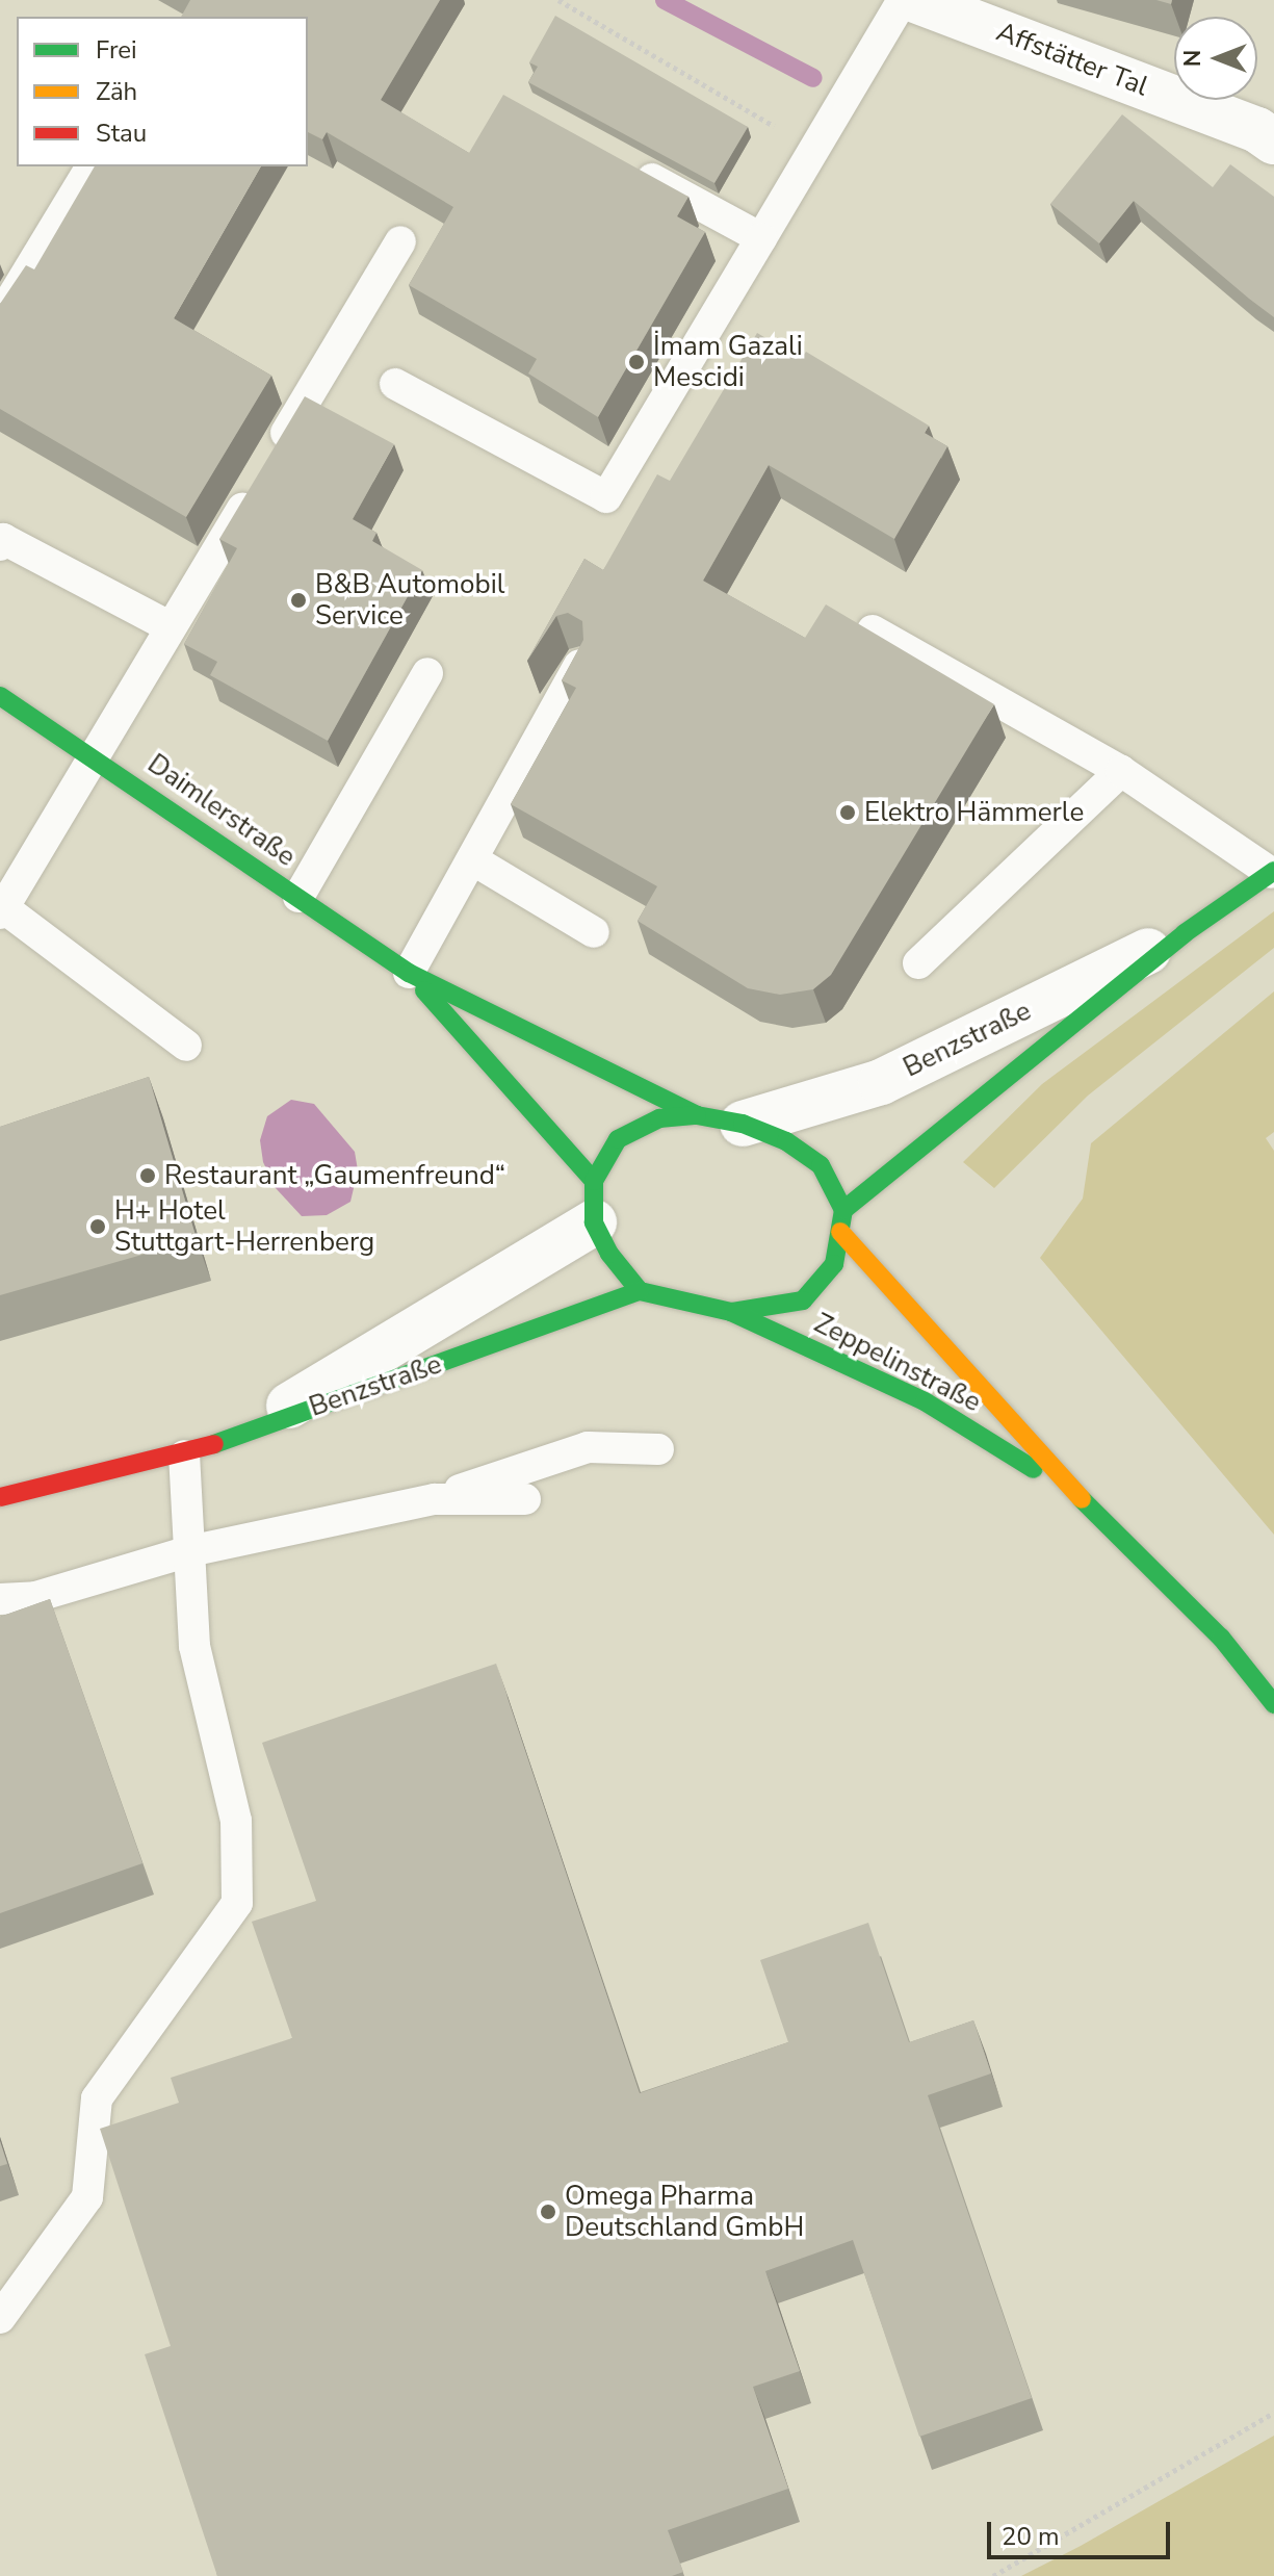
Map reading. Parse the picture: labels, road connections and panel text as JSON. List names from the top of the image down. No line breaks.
{"streets":{"main road":["Daimlerstraße","Benzstraße","Zeppelinstraße"],"street":["Affstätter Tal"]},"crossings":[["Daimlerstraße","Benzstraße"],["Daimlerstraße","Zeppelinstraße"],["Benzstraße","Zeppelinstraße"]],"places":["İmam Gazali Mescidi","B&B Automobil Service","Elektro Hämmerle","Restaurant „Gaumenfreund“","H+ Hotel Stuttgart-Herrenberg","Omega Pharma Deutschland GmbH"],"legend":["Frei","Zäh","Stau"],"scale_bar":"20 m","north":"left"}
